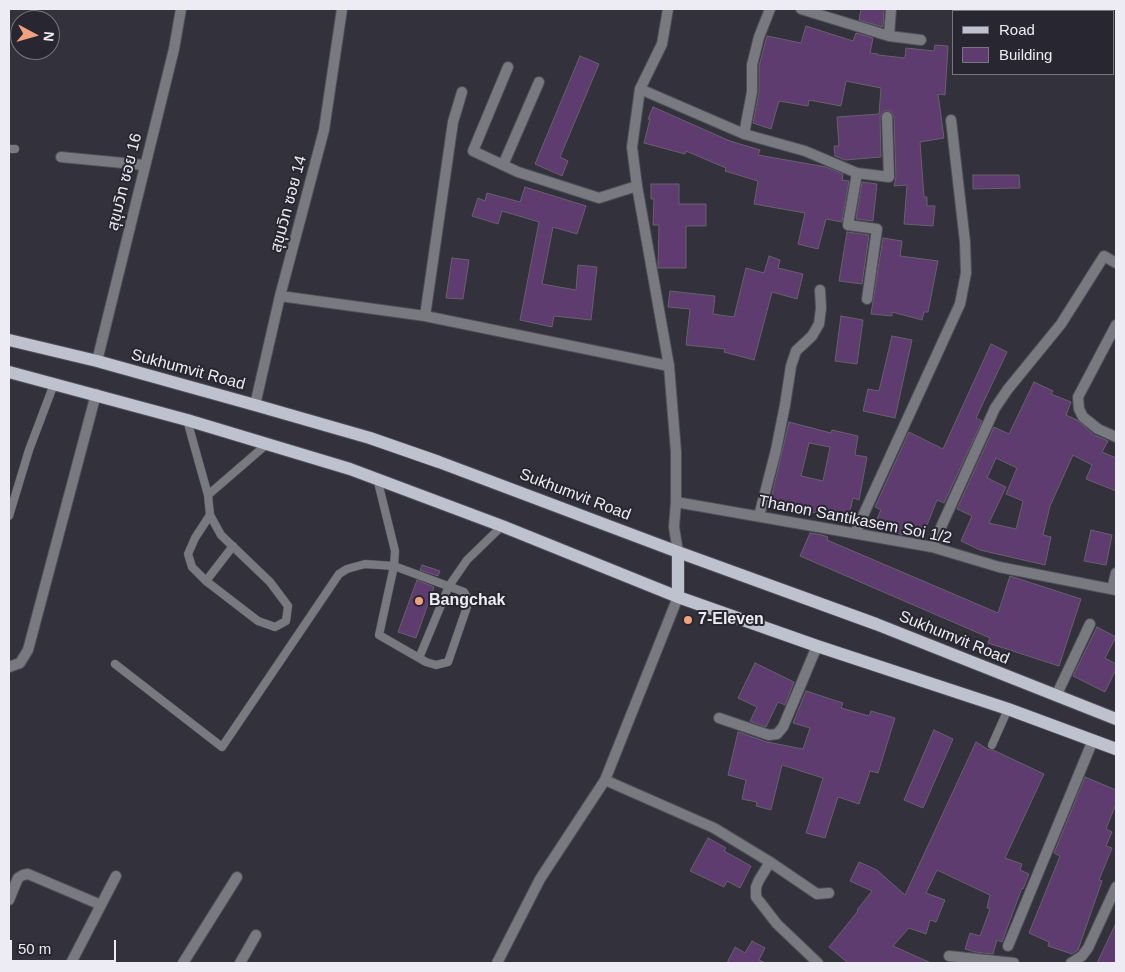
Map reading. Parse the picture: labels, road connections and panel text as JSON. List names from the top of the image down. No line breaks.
{"streets":{"main road":["Sukhumvit Road"],"street":["สุขุมวิท ซอย 16","สุขุมวิท ซอย 14","Thanon Santikasem Soi 1/2"]},"crossings":[["สุขุมวิท ซอย 16","Sukhumvit Road"],["สุขุมวิท ซอย 14","Sukhumvit Road"]],"places":["Bangchak","7-Eleven"],"legend":["Road","Building"],"scale_bar":"50 m","north":"right"}
